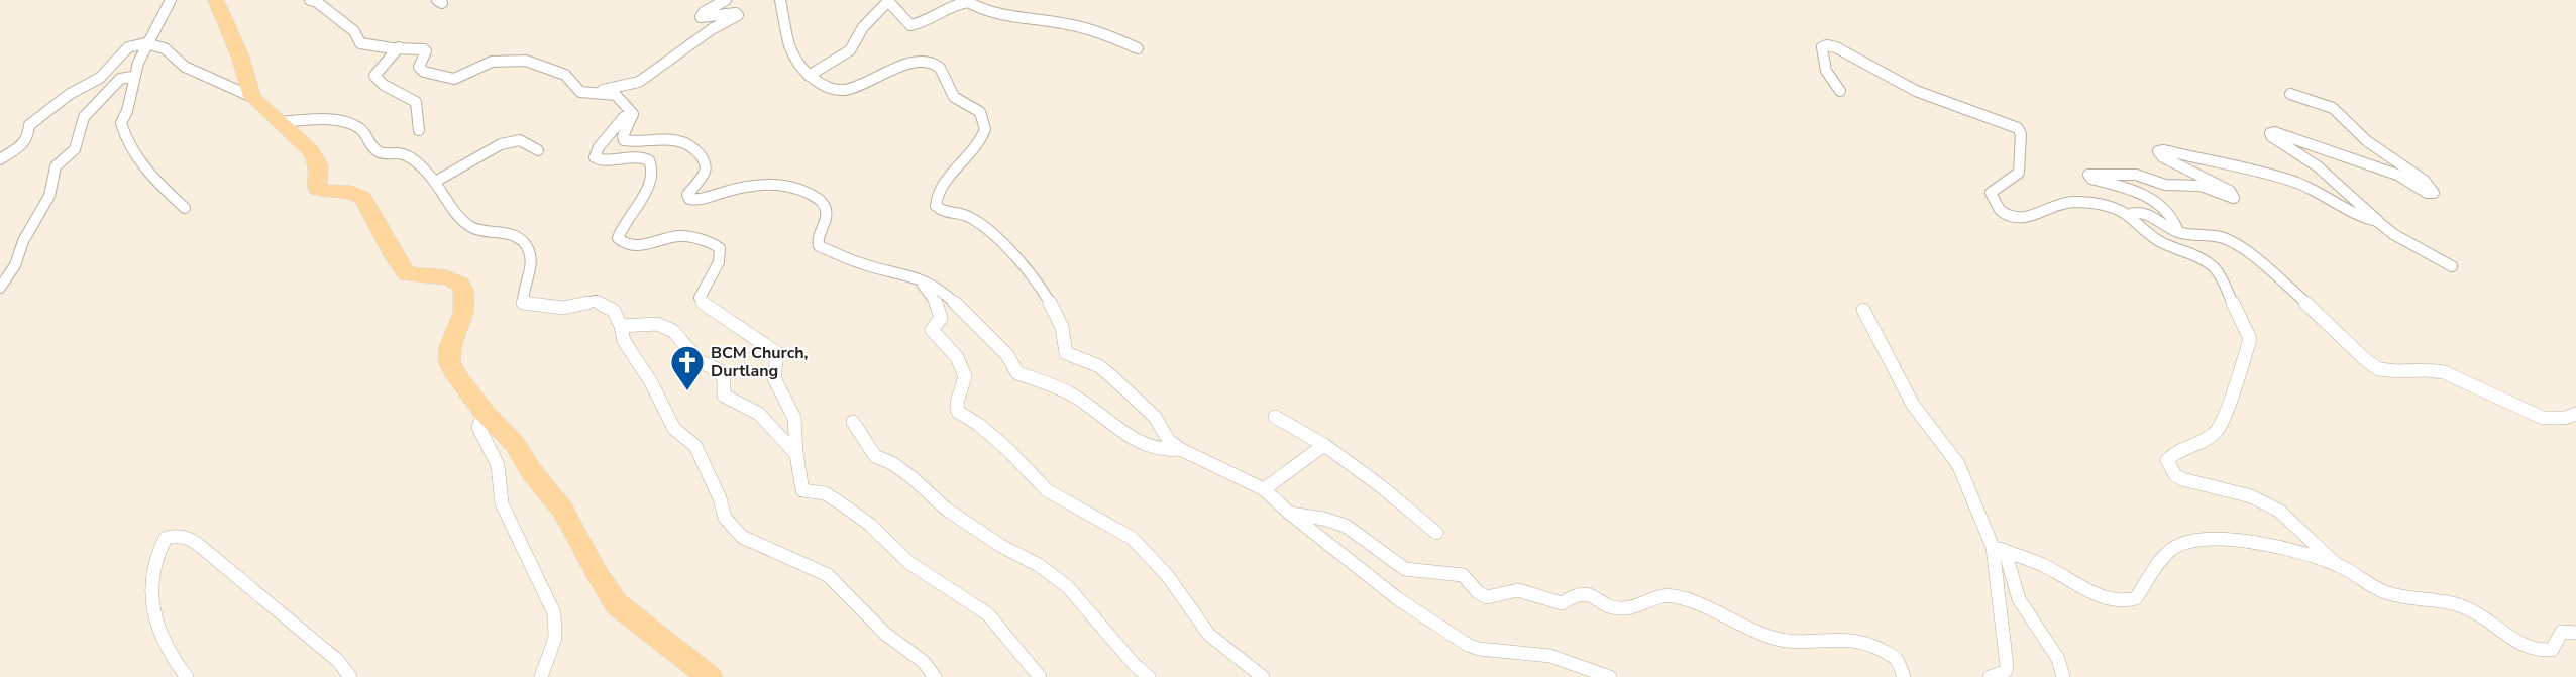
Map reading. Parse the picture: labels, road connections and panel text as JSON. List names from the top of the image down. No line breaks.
{"places":{"church":["BCM Church, Durtlang"]}}
